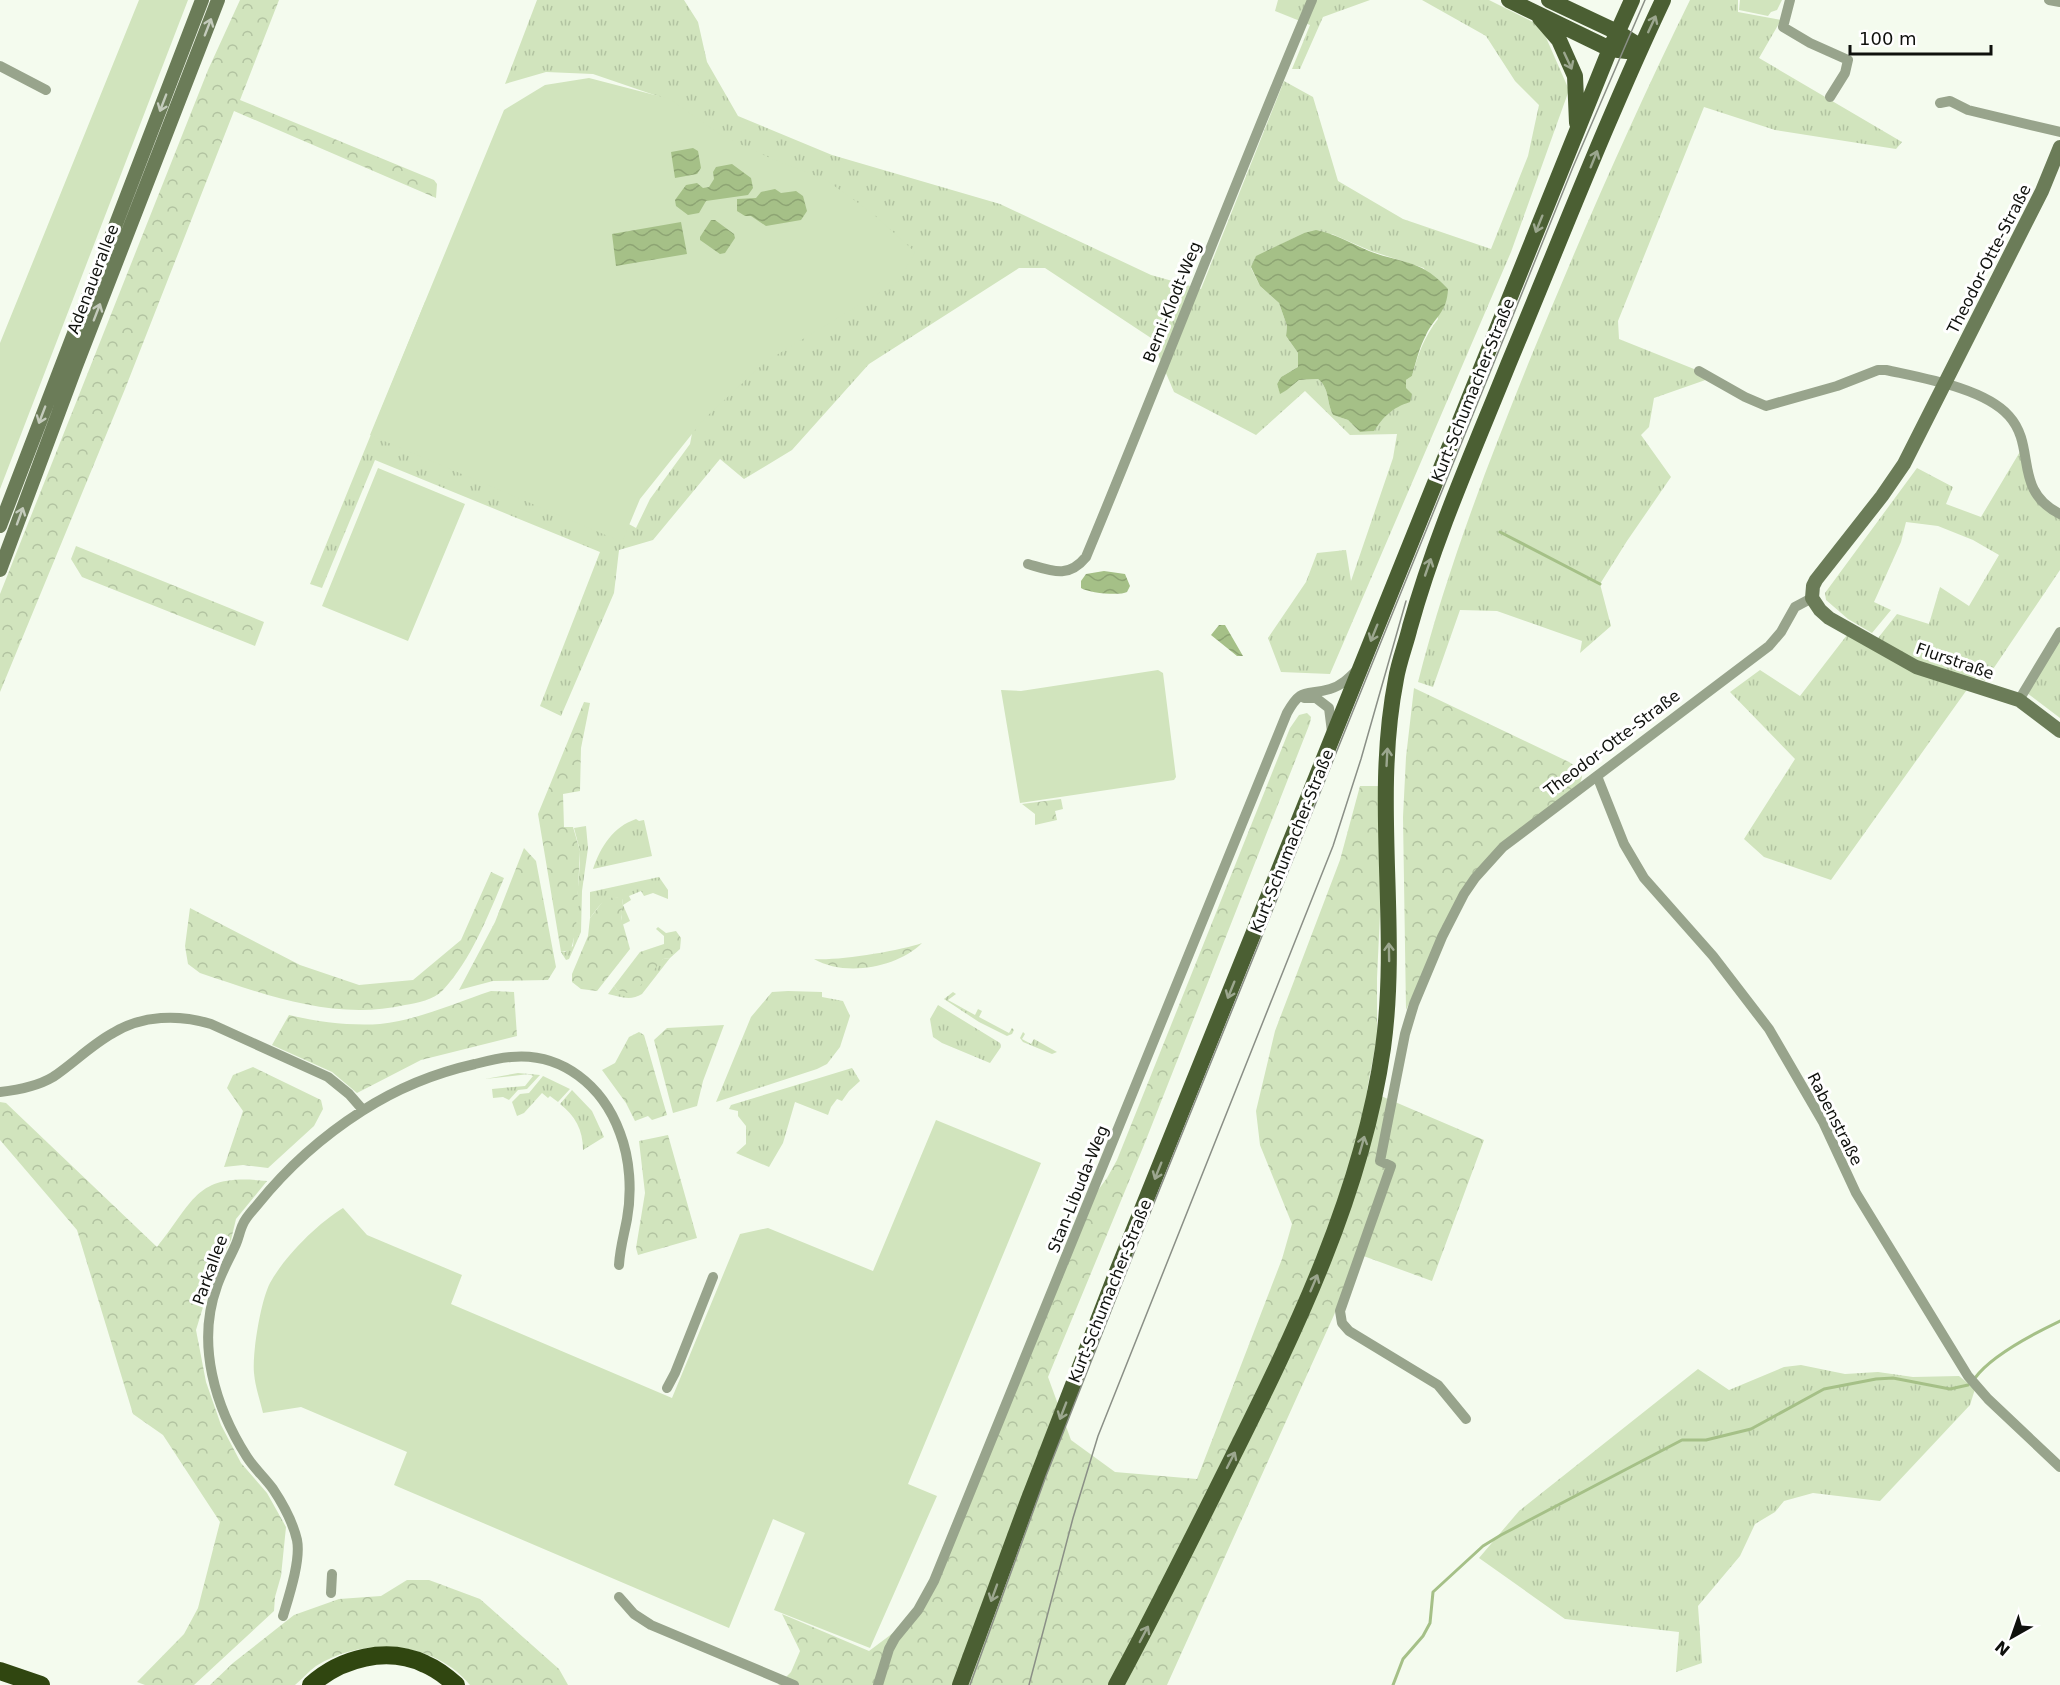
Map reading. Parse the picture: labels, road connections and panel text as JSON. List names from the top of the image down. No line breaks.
{"streets":{"main road":["Theodor-Otte-Straße","Adenauerallee","Kurt-Schumacher-Straße","Flurstraße"],"street":["Berni-Klodt-Weg","Rabenstraße","Stan-Libuda-Weg","Parkallee"]},"crossings":[["Theodor-Otte-Straße","Flurstraße"],["Theodor-Otte-Straße","Rabenstraße"]],"scale_bar":"100 m","north":"bottom left"}
